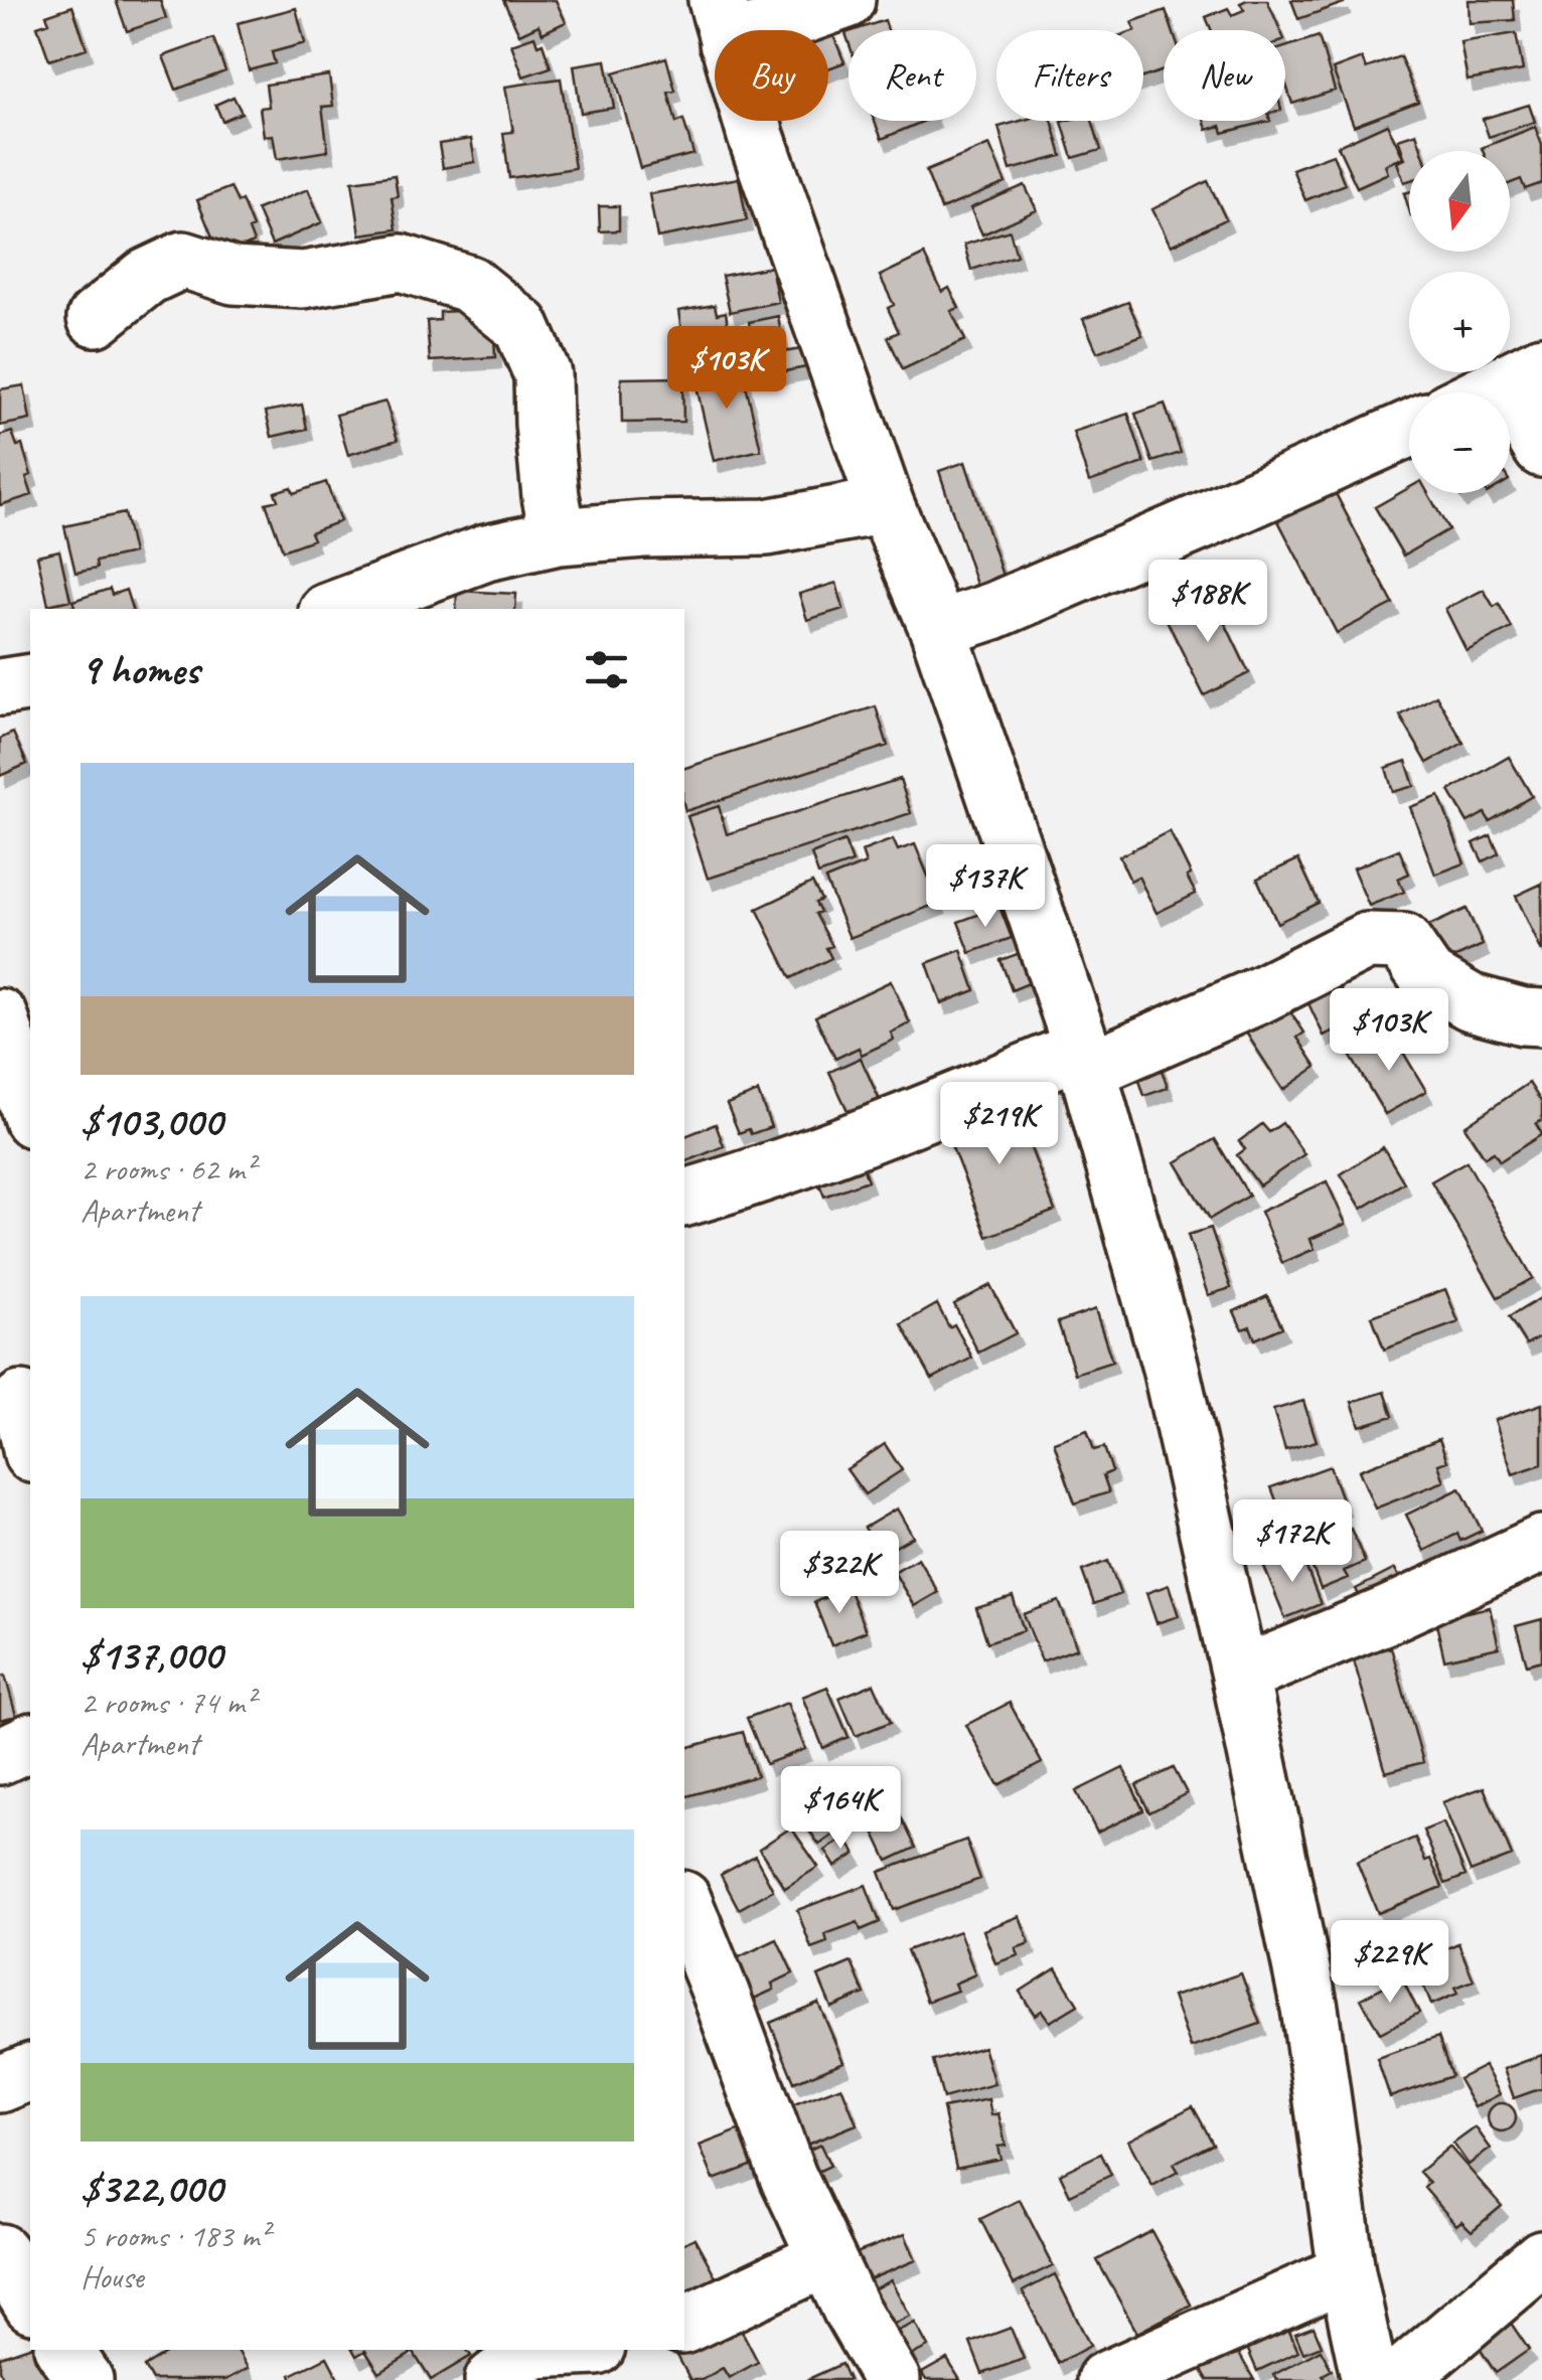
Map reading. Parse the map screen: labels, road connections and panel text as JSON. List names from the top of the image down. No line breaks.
{"north":"bottom","page":{"chip":["Buy","Rent","Filters","New"],"map_buttons":["+","−"],"price":["$103K","$188K","$137K","$103K","$219K","$172K","$322K","$164K","$229K"],"heading":"9 homes","list":[{"name":"$103,000","note":"2 rooms · 62 m² · Apartment"},{"name":"$137,000","note":"2 rooms · 74 m² · Apartment"},{"name":"$322,000","note":"5 rooms · 183 m² · House"}]}}
